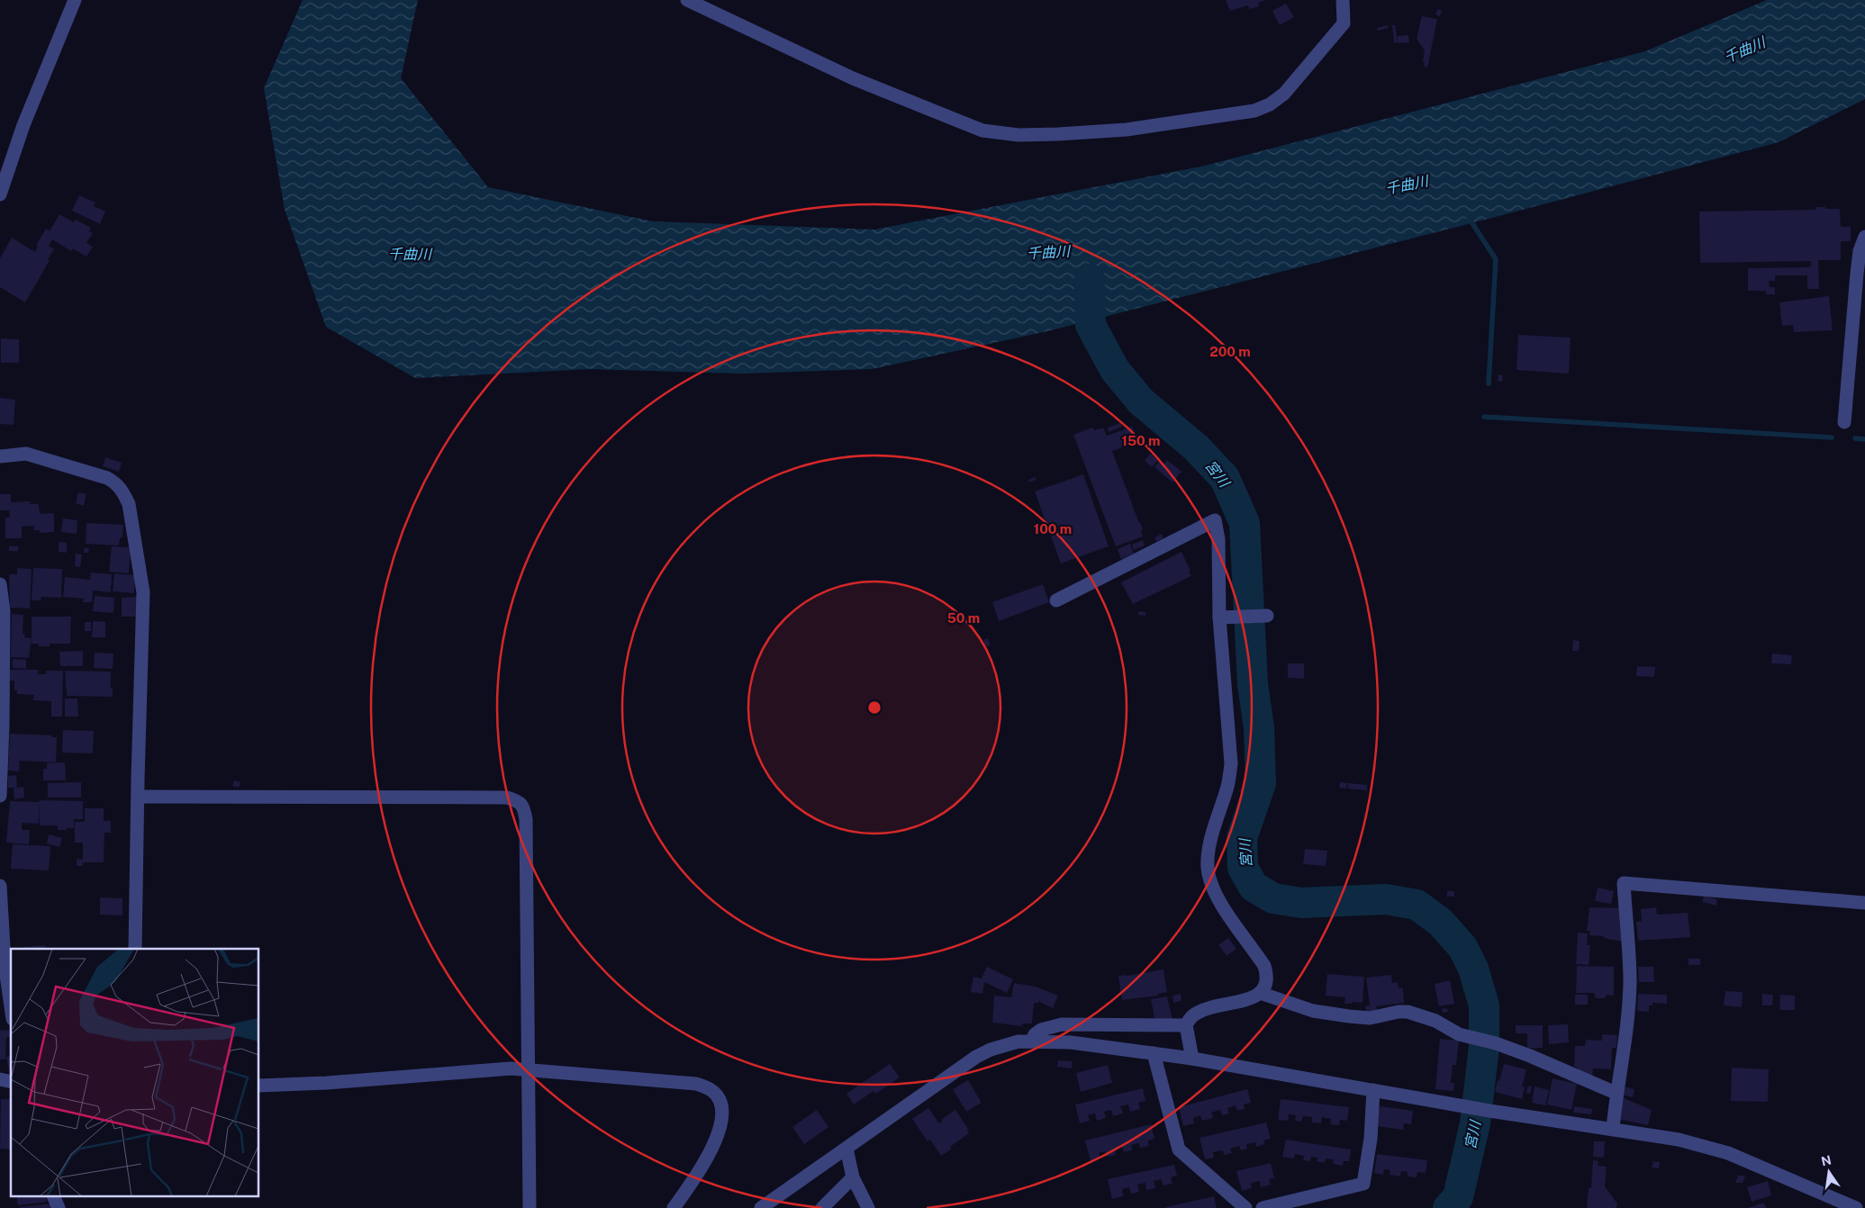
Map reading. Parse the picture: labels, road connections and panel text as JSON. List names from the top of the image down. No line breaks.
{"water":["千曲川","宮川"],"north":"top","rings":["200 m","150 m","100 m","50 m"]}
